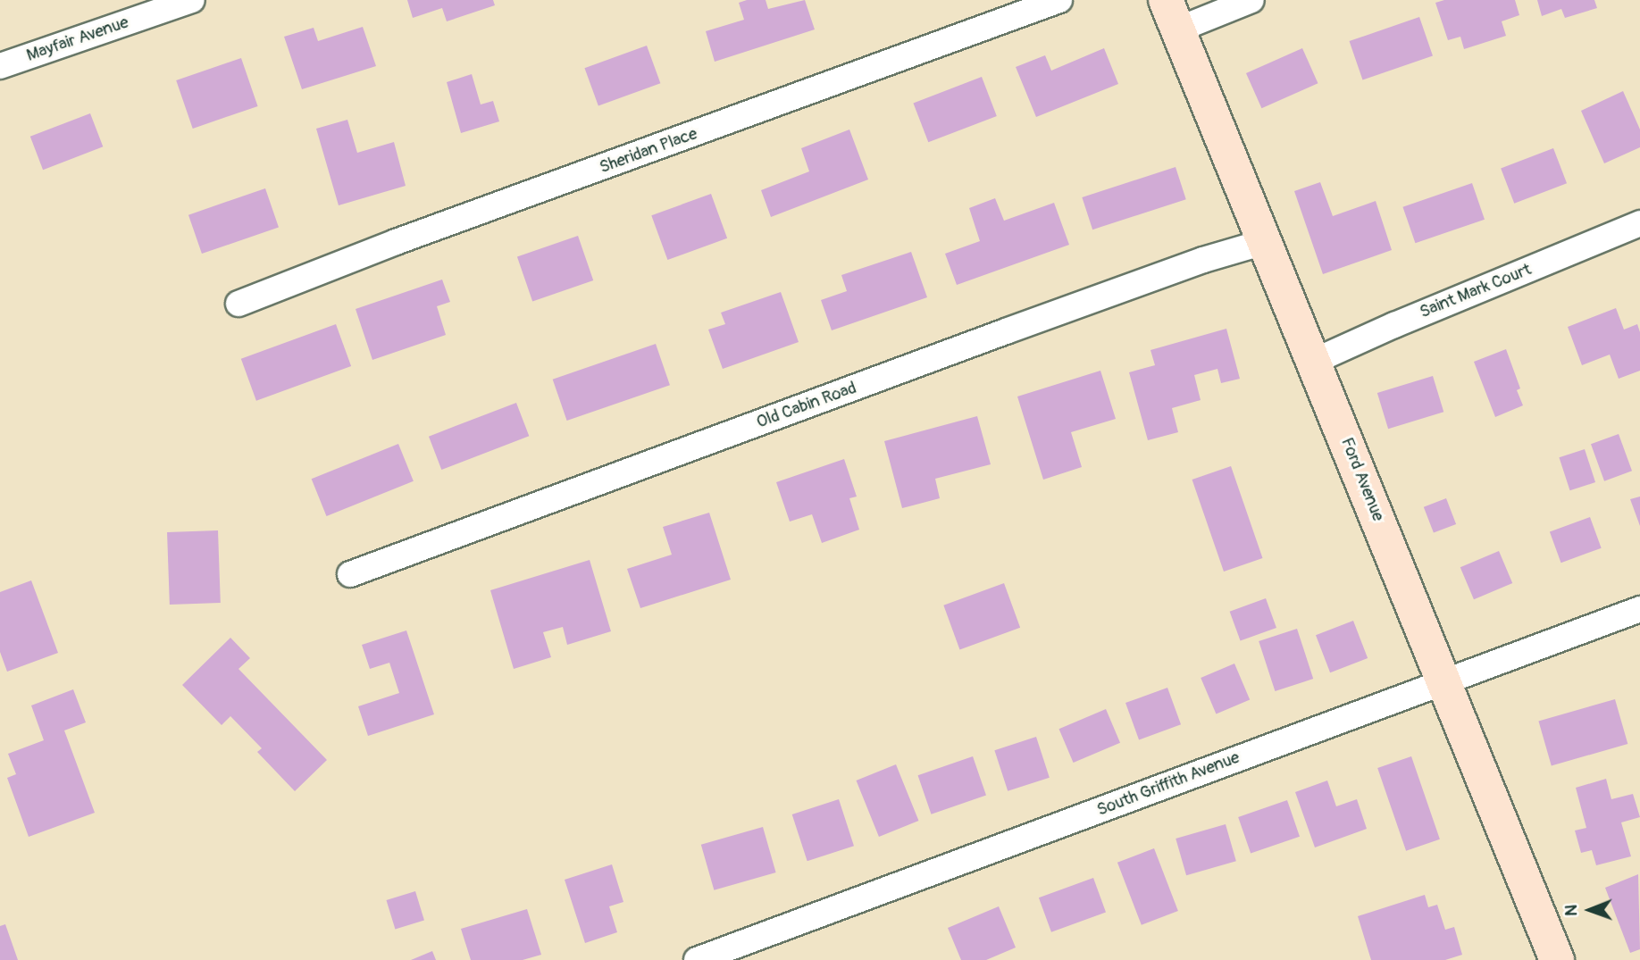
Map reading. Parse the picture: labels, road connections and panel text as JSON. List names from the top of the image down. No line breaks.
{"streets":{"street":["Mayfair Avenue","Sheridan Place","Saint Mark Court","Old Cabin Road","Ford Avenue","South Griffith Avenue"]},"crossings":[["Saint Mark Court","Ford Avenue"],["Old Cabin Road","Ford Avenue"],["Ford Avenue","South Griffith Avenue"]],"north":"left"}
